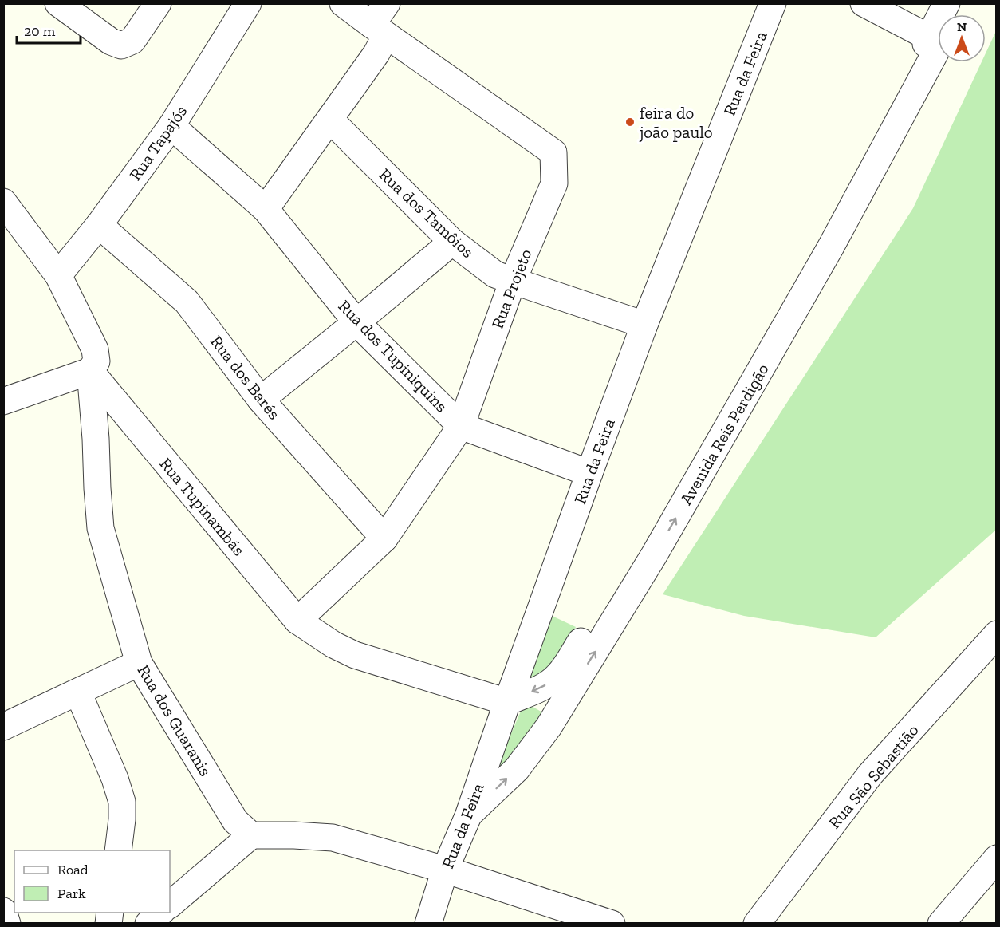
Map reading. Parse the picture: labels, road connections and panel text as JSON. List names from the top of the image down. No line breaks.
{"streets":{"street":["Rua da Feira","Rua Tapajós","Rua dos Tamôios","Rua Projeto","Rua dos Tupiniquins","Rua dos Barés","Avenida Reis Perdigão","Rua Tupinambás","Rua dos Guaranis","Rua São Sebastião"]},"crossings":[["Rua da Feira","Rua dos Tamôios"],["Rua da Feira","Rua dos Tupiniquins"],["Rua da Feira","Avenida Reis Perdigão"],["Rua da Feira","Rua Tupinambás"],["Rua Tapajós","Rua dos Tupiniquins"],["Rua Tapajós","Rua dos Barés"],["Rua dos Tamôios","Rua Projeto"],["Rua Projeto","Rua dos Tupiniquins"],["Rua Projeto","Rua dos Barés"],["Rua Projeto","Rua Tupinambás"],["Avenida Reis Perdigão","Rua Tupinambás"],["Rua Tupinambás","Rua dos Guaranis"]],"places":["feira do joão paulo"],"legend":["Road","Park"],"scale_bar":"20 m","north":"top"}
